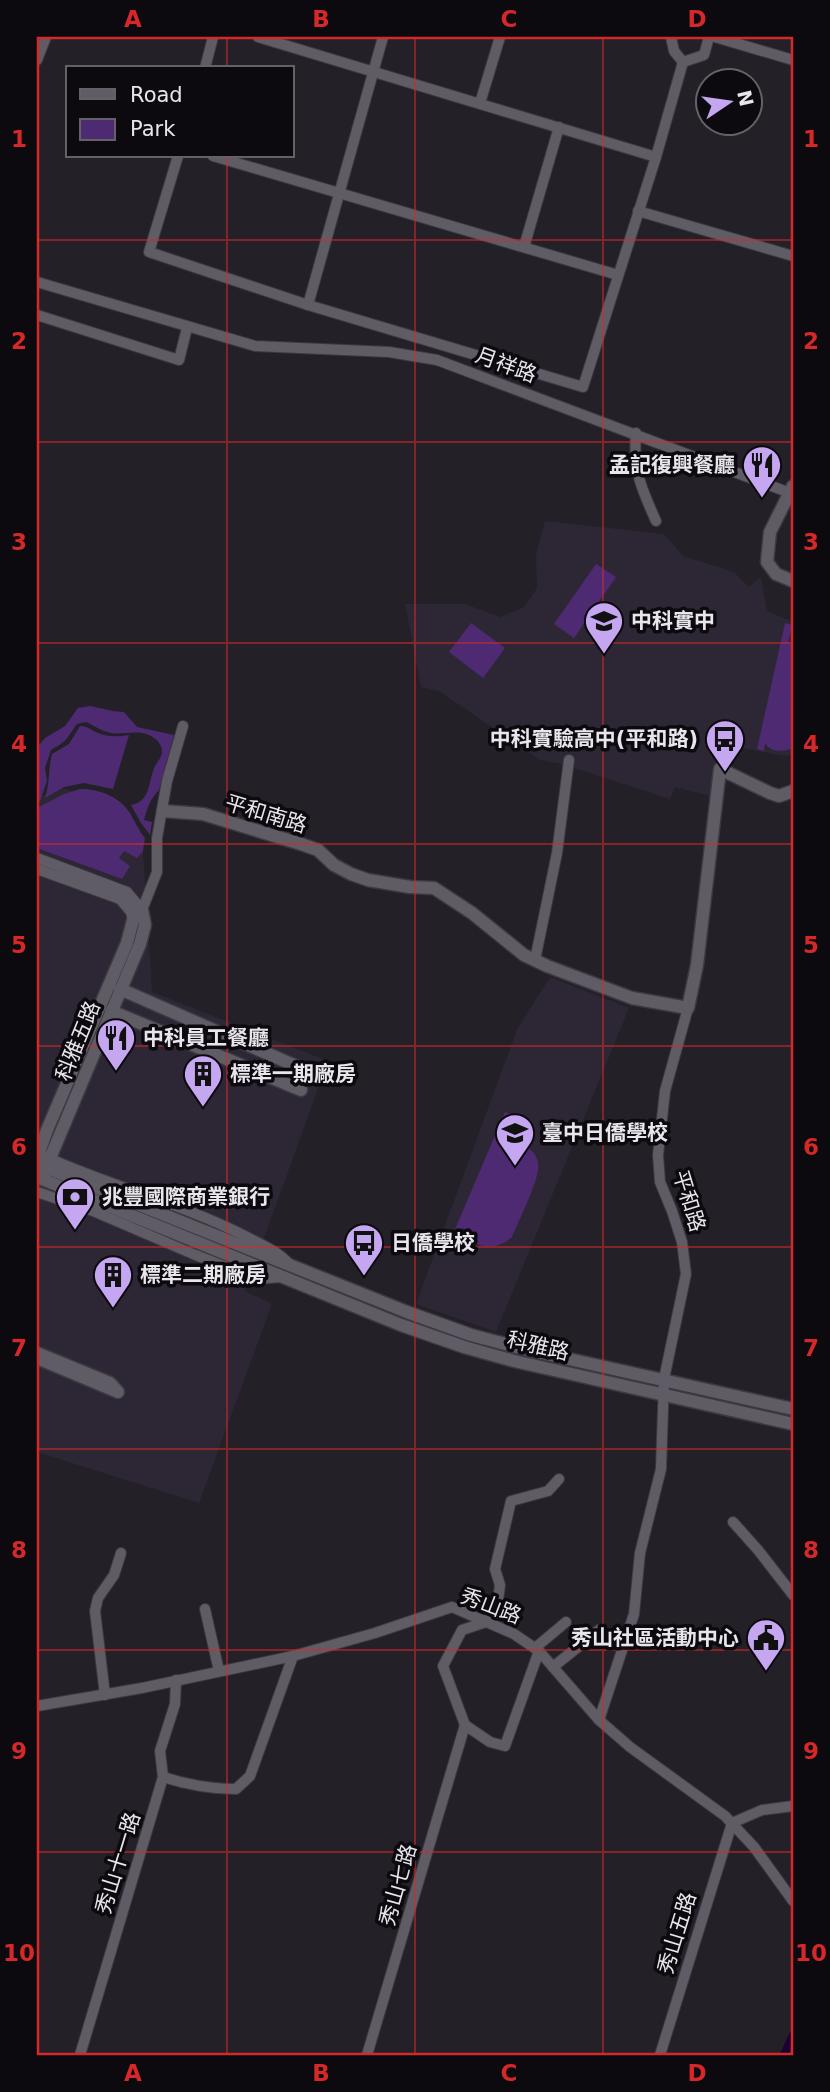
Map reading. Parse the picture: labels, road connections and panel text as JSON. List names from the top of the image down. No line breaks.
{"streets":{"street":["月祥路","平和南路","科雅五路","平和路","科雅路","秀山路","秀山十一路","秀山七路","秀山五路"]},"crossings":[["平和南路","平和路"],["科雅五路","科雅路"],["平和路","科雅路"],["平和路","秀山路"],["秀山路","秀山十一路"],["秀山路","秀山五路"]],"places":{"restaurant":["孟記復興餐廳","中科員工餐廳"],"school or university":["中科實中","臺中日僑學校"],"bus stop":["中科實驗高中(平和路)","日僑學校"],"building":["標準一期廠房","標準二期廠房"],"bank":["兆豐國際商業銀行"],"public building":["秀山社區活動中心"]},"legend":["Road","Park"],"north":"right","grid":{"columns":["A","B","C","D"],"rows":["1","2","3","4","5","6","7","8","9","10"]}}
